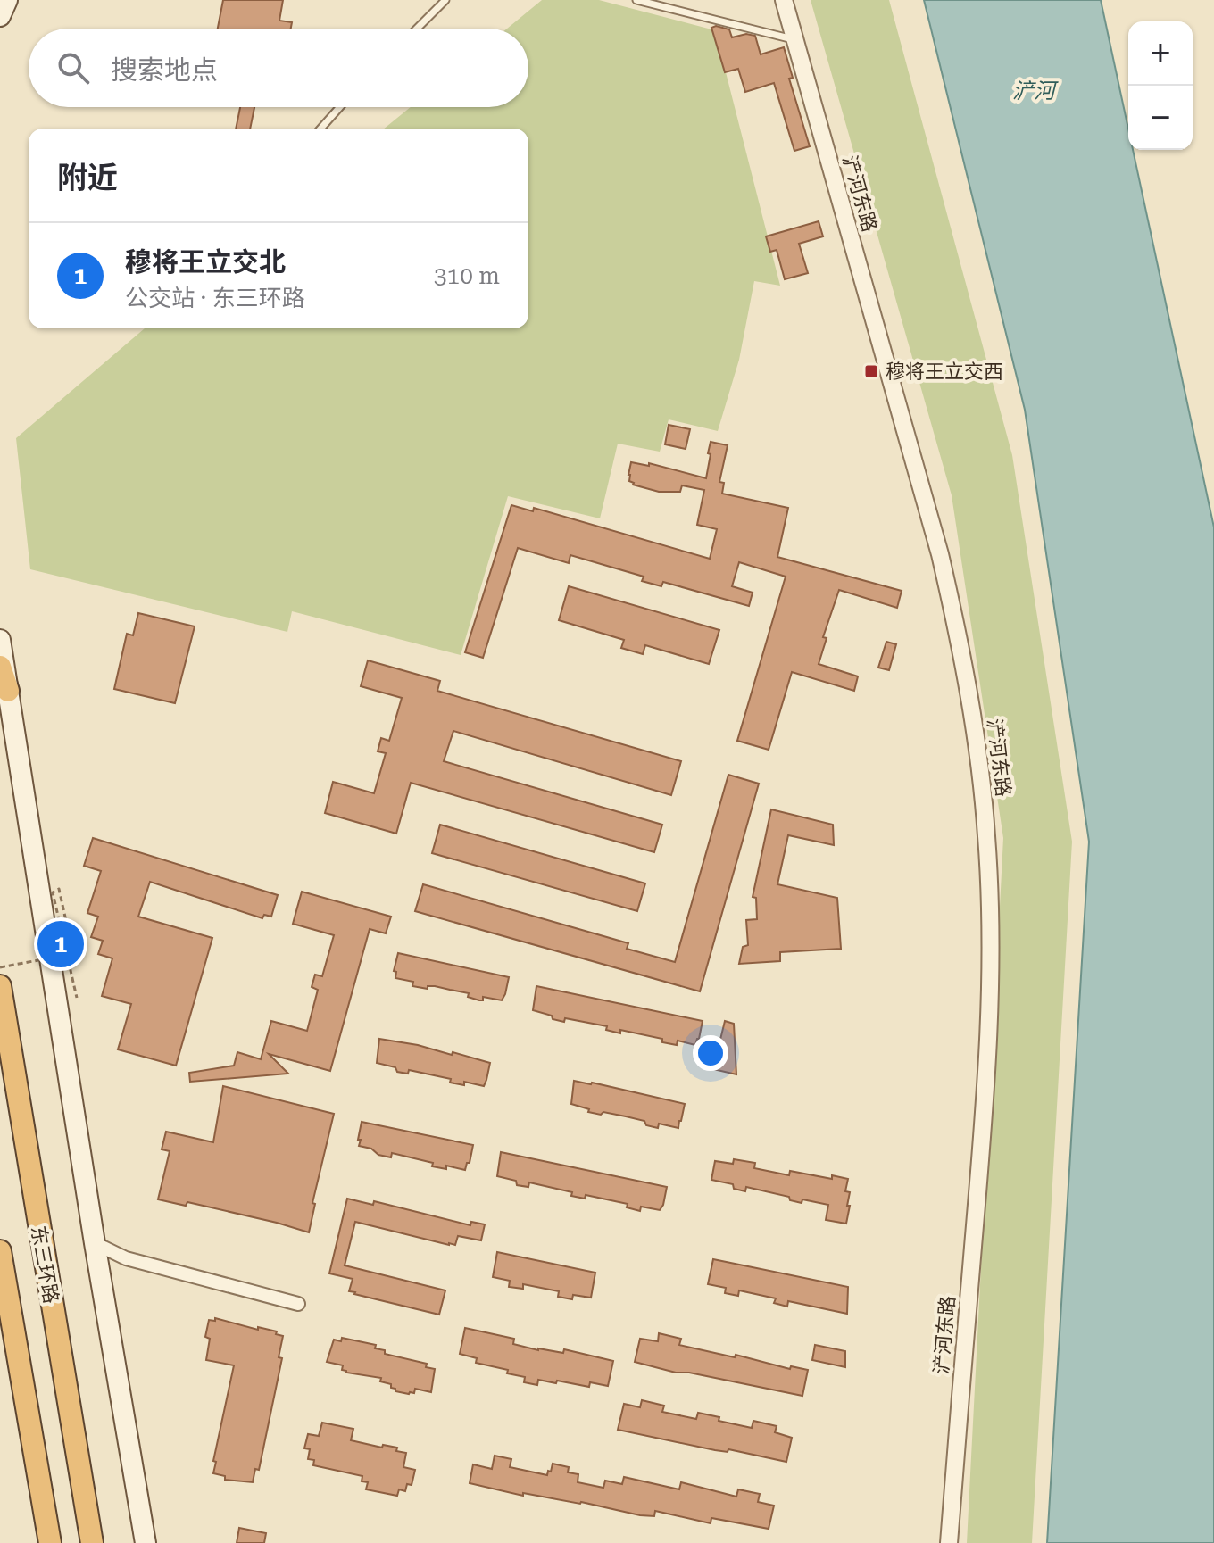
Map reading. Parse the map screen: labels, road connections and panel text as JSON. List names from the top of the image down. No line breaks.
{"streets":{"highway":["东三环路"],"street":["浐河东路"]},"water":["浐河"],"places":{"transit":["穆将王立交西"]},"page":{"map_buttons":["+","−"],"search":"搜索地点","heading":"附近","list":[{"mark":"1","name":"穆将王立交北","note":"公交站 · 东三环路","value":"310 m"}],"pins":"1"}}
